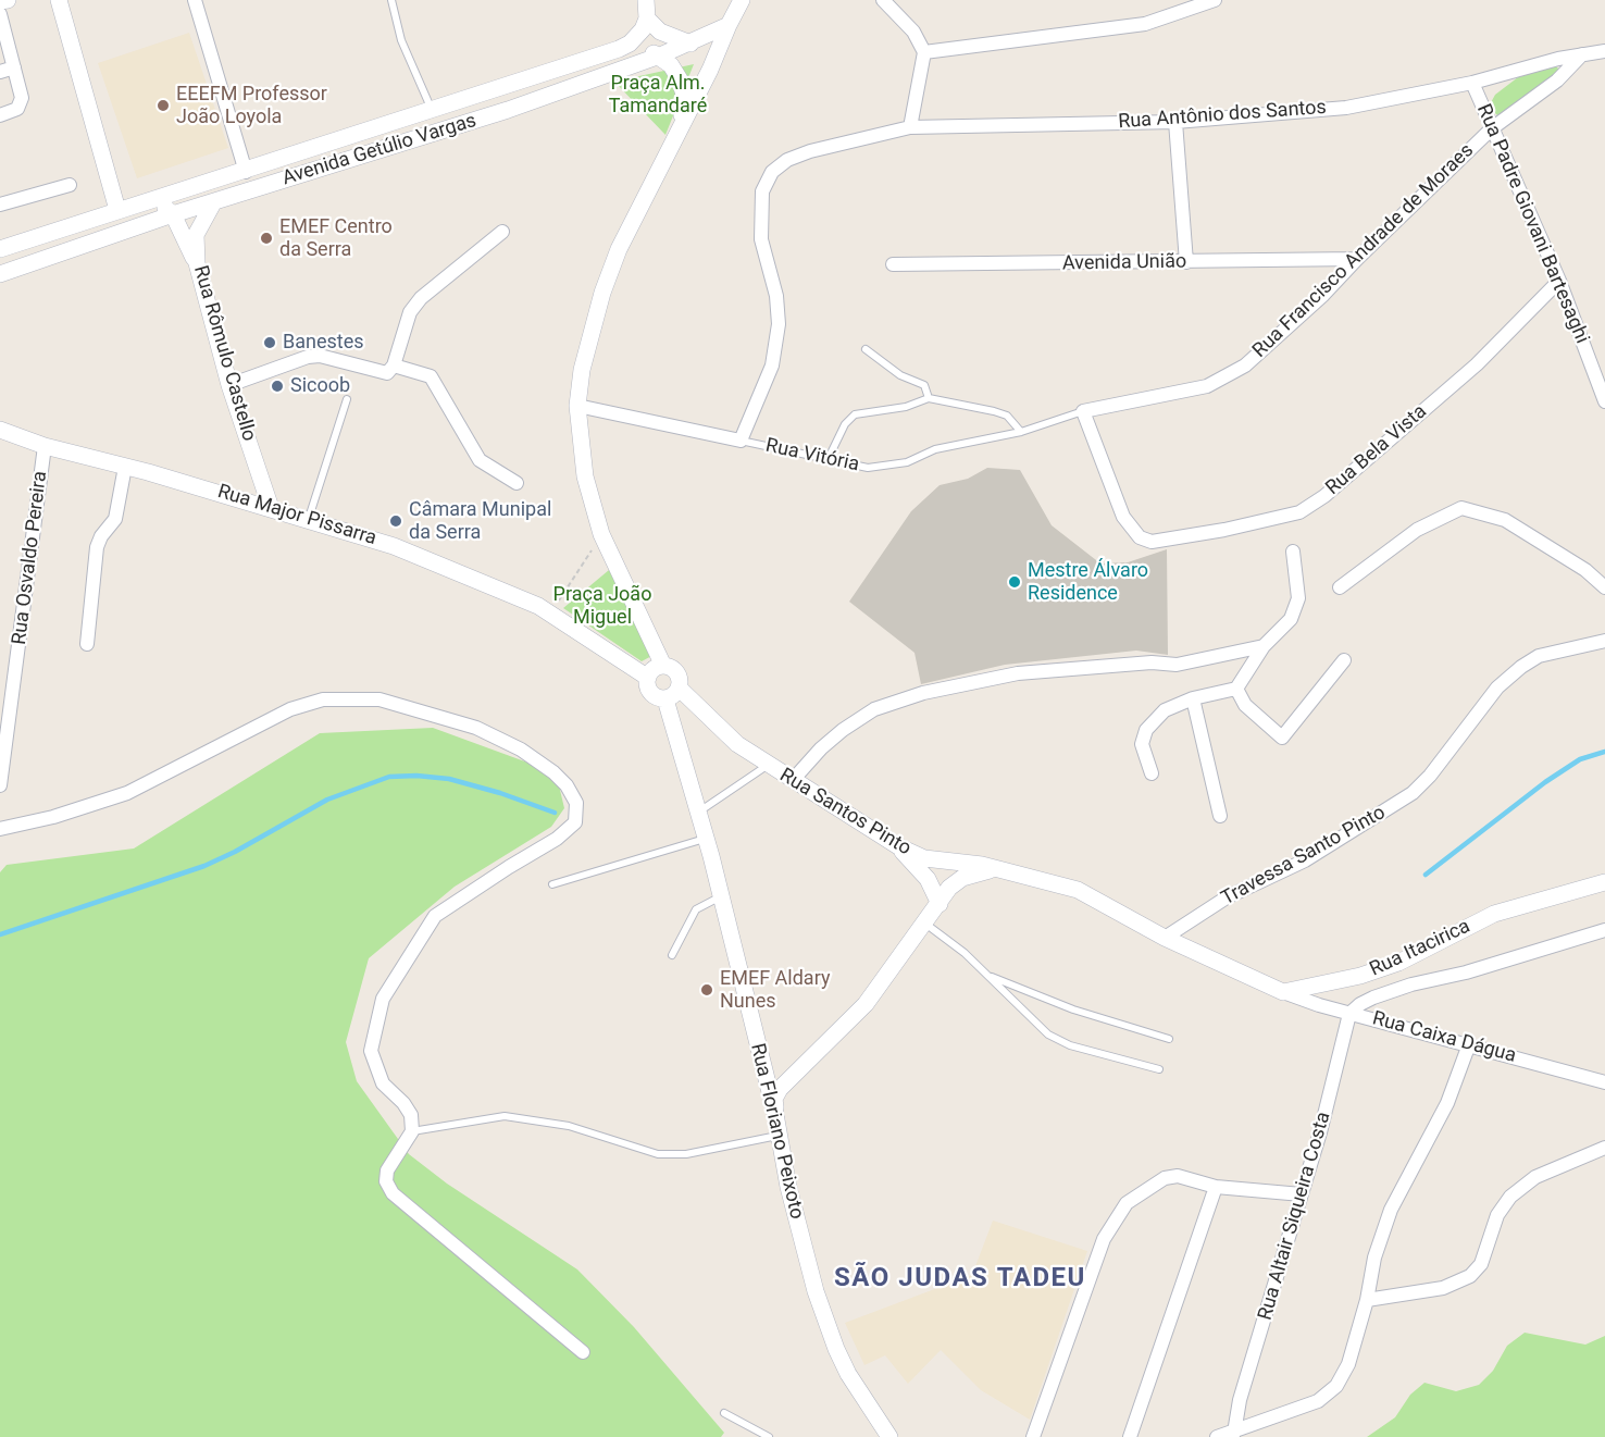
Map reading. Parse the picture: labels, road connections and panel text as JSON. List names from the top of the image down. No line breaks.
{"streets":{"street":["Rua Antônio dos Santos","Avenida Getúlio Vargas","Rua Padre Giovani Bartesaghi","Rua Francisco Andrade de Moraes","Avenida União","Rua Rômulo Castello","Rua Bela Vista","Rua Vitória","Rua Major Pissarra","Rua Osvaldo Pereira","Rua Santos Pinto","Travessa Santo Pinto","Rua Itacirica","Rua Caixa Dágua","Rua Floriano Peixoto","Rua Altair Siqueira Costa"]},"crossings":[["Rua Antônio dos Santos","Rua Padre Giovani Bartesaghi"],["Rua Antônio dos Santos","Rua Francisco Andrade de Moraes"],["Rua Antônio dos Santos","Rua Vitória"],["Avenida Getúlio Vargas","Rua Rômulo Castello"],["Rua Padre Giovani Bartesaghi","Rua Francisco Andrade de Moraes"],["Rua Padre Giovani Bartesaghi","Rua Bela Vista"],["Rua Francisco Andrade de Moraes","Avenida União"],["Rua Francisco Andrade de Moraes","Rua Bela Vista"],["Rua Francisco Andrade de Moraes","Rua Vitória"],["Rua Rômulo Castello","Rua Major Pissarra"],["Rua Bela Vista","Rua Vitória"],["Rua Major Pissarra","Rua Osvaldo Pereira"],["Rua Major Pissarra","Rua Santos Pinto"],["Rua Major Pissarra","Rua Floriano Peixoto"],["Rua Santos Pinto","Rua Floriano Peixoto"],["Rua Itacirica","Rua Caixa Dágua"],["Rua Caixa Dágua","Rua Altair Siqueira Costa"]],"districts":["SÃO JUDAS TADEU"],"parks":["Praça Alm. Tamandaré","Praça João Miguel"],"places":["EEEFM Professor João Loyola","EMEF Centro da Serra","Banestes","Sicoob","Câmara Munipal da Serra","Mestre Álvaro Residence","EMEF Aldary Nunes"]}
